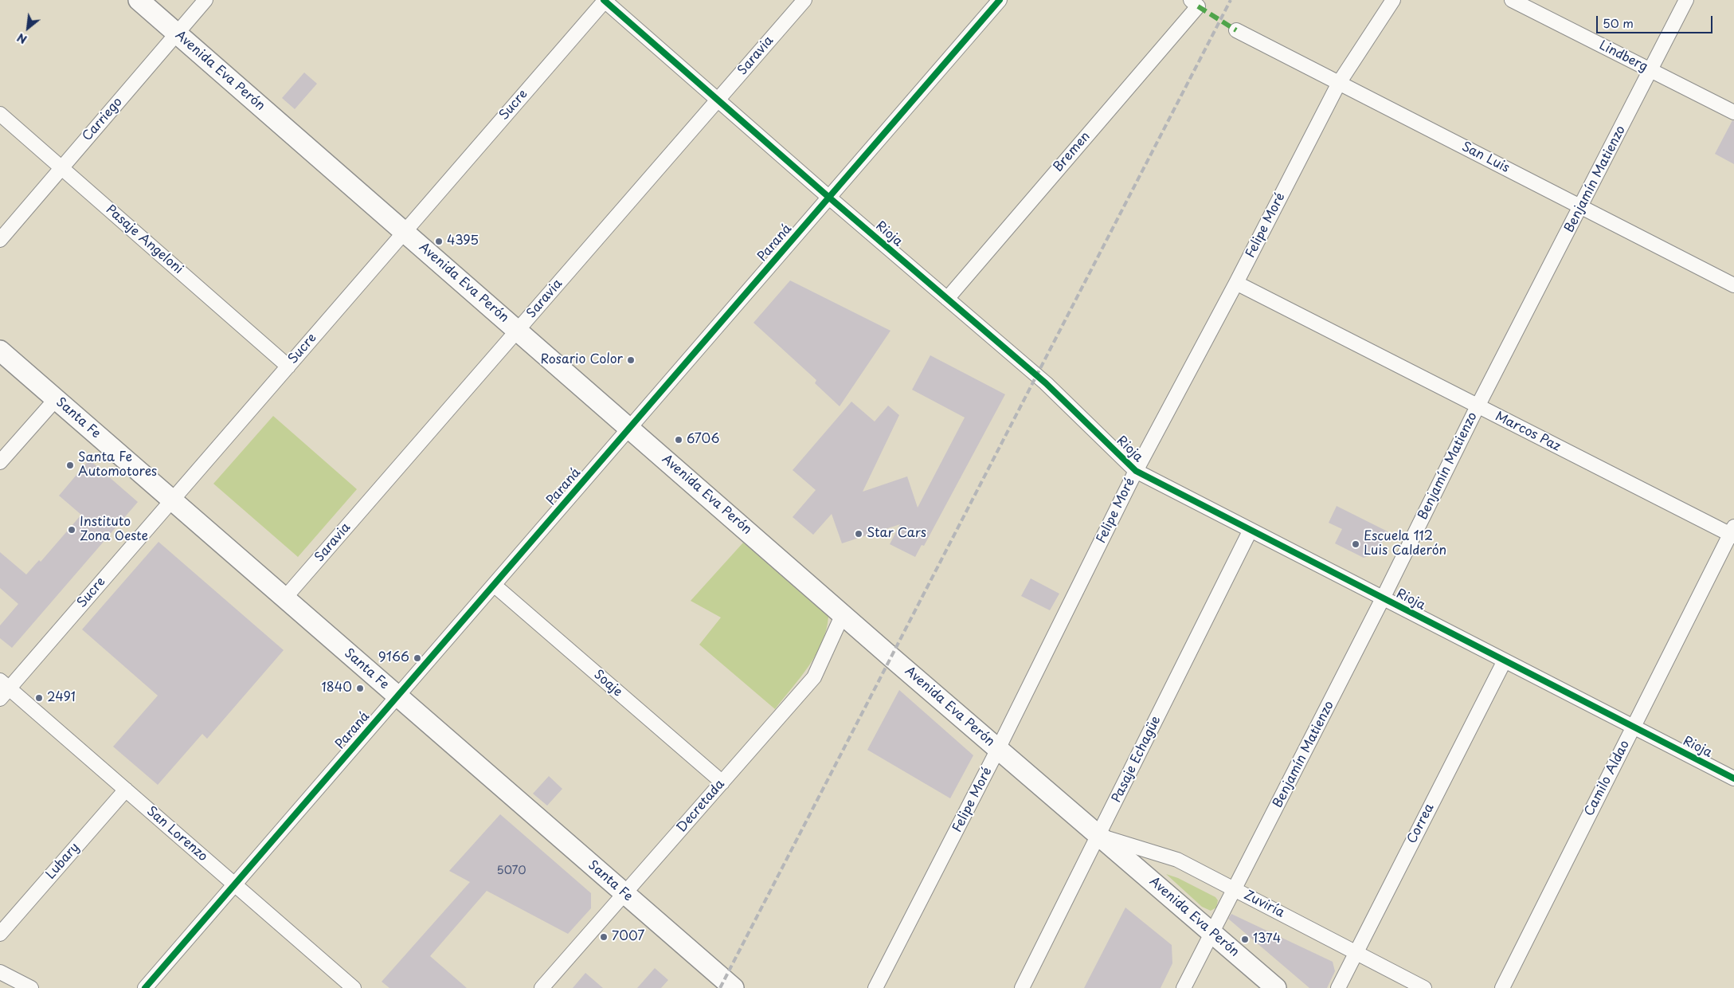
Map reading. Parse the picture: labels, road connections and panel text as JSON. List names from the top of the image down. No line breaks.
{"streets":{"main road":["Avenida Eva Perón","Santa Fe"],"street":["Saravia","Lindberg","Sucre","Carriego","Bremen","San Luis","Benjamín Matienzo","Felipe Moré","Rioja","Pasaje Angeloni","Paraná","Marcos Paz","Soaje","Pasaje Echagüe","Camilo Aldao","Decretada","Correa","San Lorenzo","Lubary","Zuviría"]},"crossings":[["Saravia","Avenida Eva Perón"],["Saravia","Rioja"],["Saravia","Santa Fe"],["Lindberg","Benjamín Matienzo"],["Avenida Eva Perón","Sucre"],["Avenida Eva Perón","Carriego"],["Avenida Eva Perón","Benjamín Matienzo"],["Avenida Eva Perón","Felipe Moré"],["Avenida Eva Perón","Paraná"],["Avenida Eva Perón","Pasaje Echagüe"],["Avenida Eva Perón","Decretada"],["Avenida Eva Perón","Zuviría"],["Sucre","Rioja"],["Sucre","Pasaje Angeloni"],["Sucre","Santa Fe"],["Sucre","San Lorenzo"],["Carriego","Pasaje Angeloni"],["Bremen","Rioja"],["San Luis","Benjamín Matienzo"],["San Luis","Felipe Moré"],["Benjamín Matienzo","Rioja"],["Benjamín Matienzo","Marcos Paz"],["Benjamín Matienzo","Zuviría"],["Felipe Moré","Rioja"],["Felipe Moré","Marcos Paz"],["Rioja","Paraná"],["Rioja","Pasaje Echagüe"],["Rioja","Camilo Aldao"],["Rioja","Correa"],["Paraná","Santa Fe"],["Paraná","Soaje"],["Paraná","San Lorenzo"],["Santa Fe","Decretada"],["Marcos Paz","Camilo Aldao"],["Soaje","Decretada"],["Pasaje Echagüe","Zuviría"],["Correa","Zuviría"],["San Lorenzo","Lubary"]],"places":["4395","Rosario Color","6706","Santa Fe Automotores","Instituto Zona Oeste","Star Cars","Escuela 112 Luis Calderón","9166","1840","2491","7007","1374"],"house_numbers":["5070"],"scale_bar":"50 m","north":"bottom left"}
